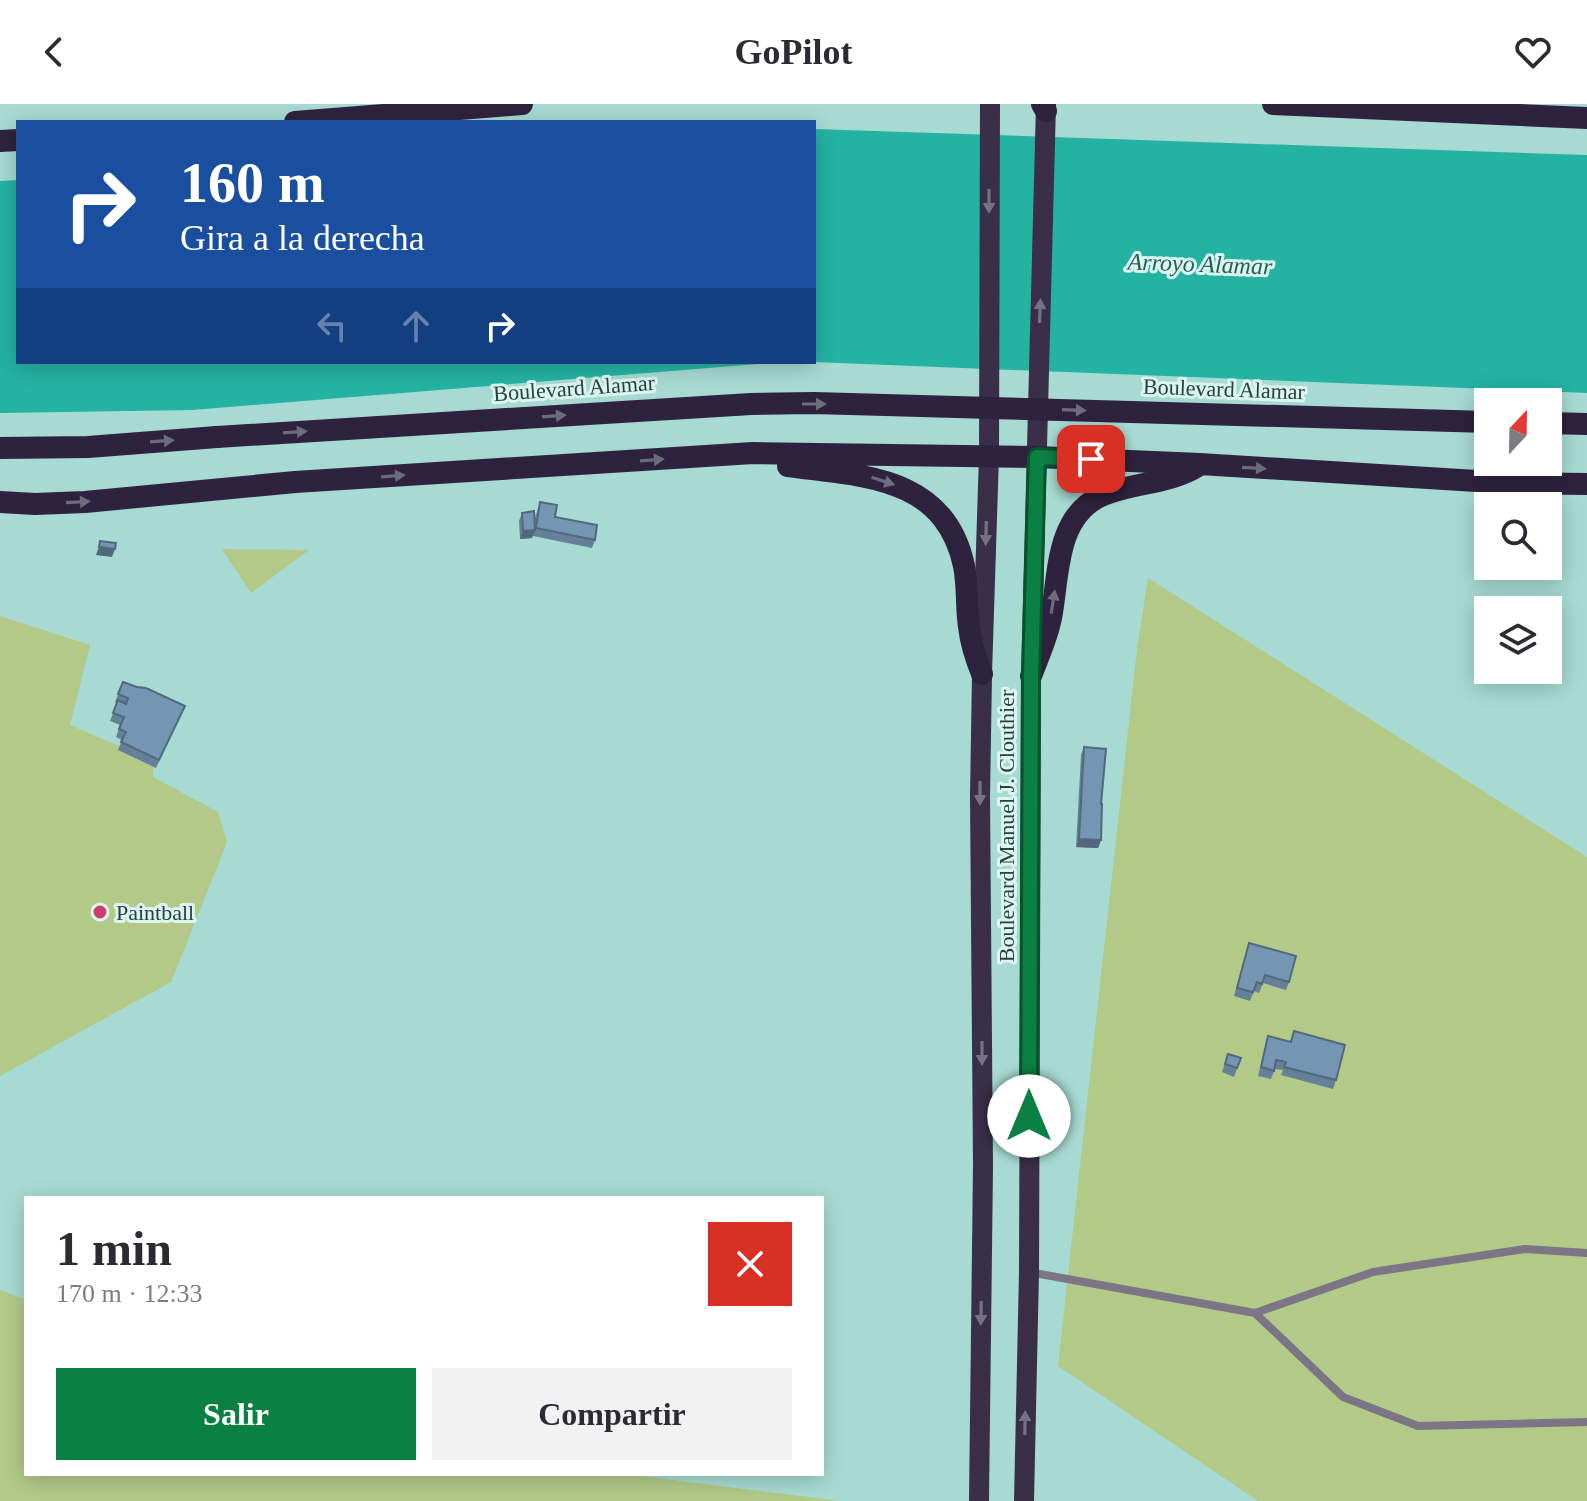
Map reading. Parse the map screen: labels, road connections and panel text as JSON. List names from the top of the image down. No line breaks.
{"streets":{"highway":["Boulevard Alamar"],"main road":["Boulevard Manuel J. Clouthier"]},"water":["Arroyo Alamar"],"places":["Paintball"],"north":"top","page":{"header":"GoPilot","turn":["160 m","Gira a la derecha"],"heading":["1 min","170 m · 12:33"],"buttons":["Salir","Compartir"]}}
